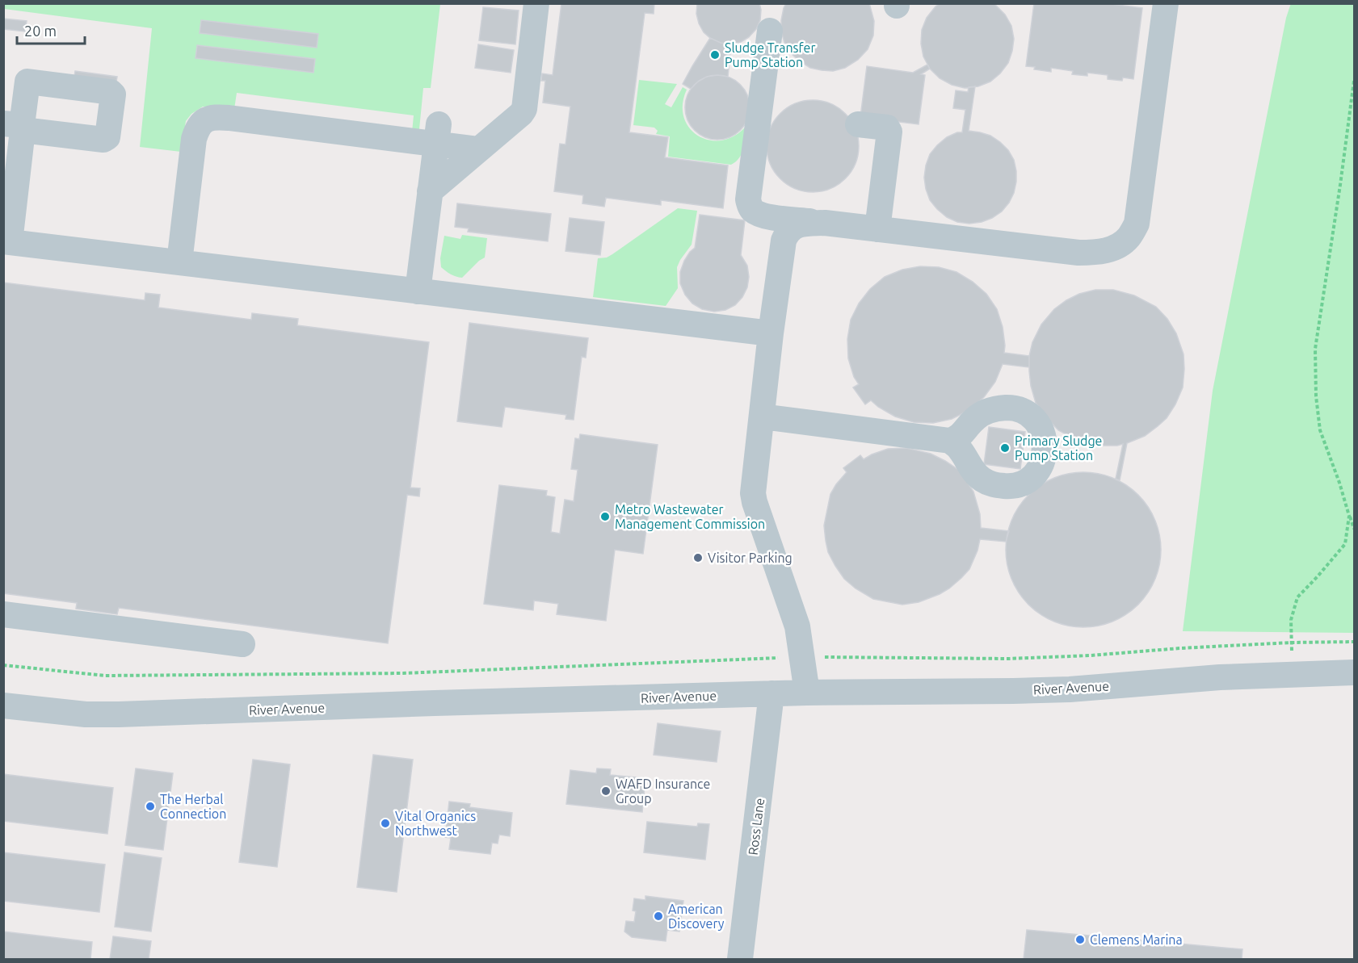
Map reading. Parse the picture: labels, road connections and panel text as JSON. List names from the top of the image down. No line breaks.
{"streets":{"street":["River Avenue","Ross Lane"]},"crossings":[["River Avenue","Ross Lane"]],"places":["Sludge Transfer Pump Station","Primary Sludge Pump Station","Metro Wastewater Management Commission","Visitor Parking","WAFD Insurance Group","The Herbal Connection","Vital Organics Northwest","American Discovery","Clemens Marina"],"scale_bar":"20 m"}
